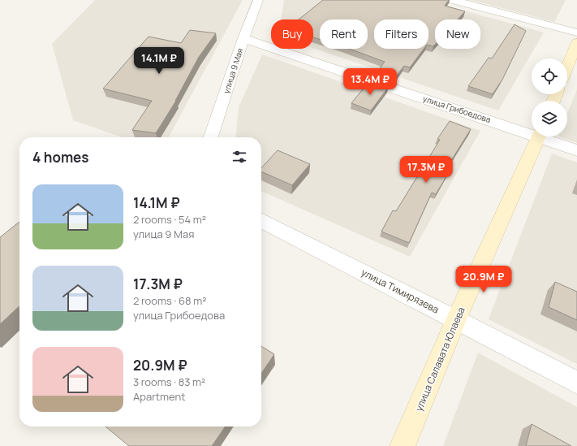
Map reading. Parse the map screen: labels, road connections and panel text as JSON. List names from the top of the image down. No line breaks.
{"streets":{"street":["улица 9 Мая","улица Грибоедова","улица Тимирязева","улица Салавата Юлаева"]},"crossings":[["улица 9 Мая","улица Грибоедова"],["улица Тимирязева","улица Салавата Юлаева"]],"page":{"chip":["Buy","Rent","Filters","New"],"price":["14.1M ₽","13.4M ₽","17.3M ₽","20.9M ₽"],"heading":"4 homes","list":[{"name":"14.1M ₽","note":"2 rooms · 54 m² · улица 9 Мая"},{"name":"17.3M ₽","note":"2 rooms · 68 m² · улица Грибоедова"},{"name":"20.9M ₽","note":"3 rooms · 83 m² · Apartment"}]}}
